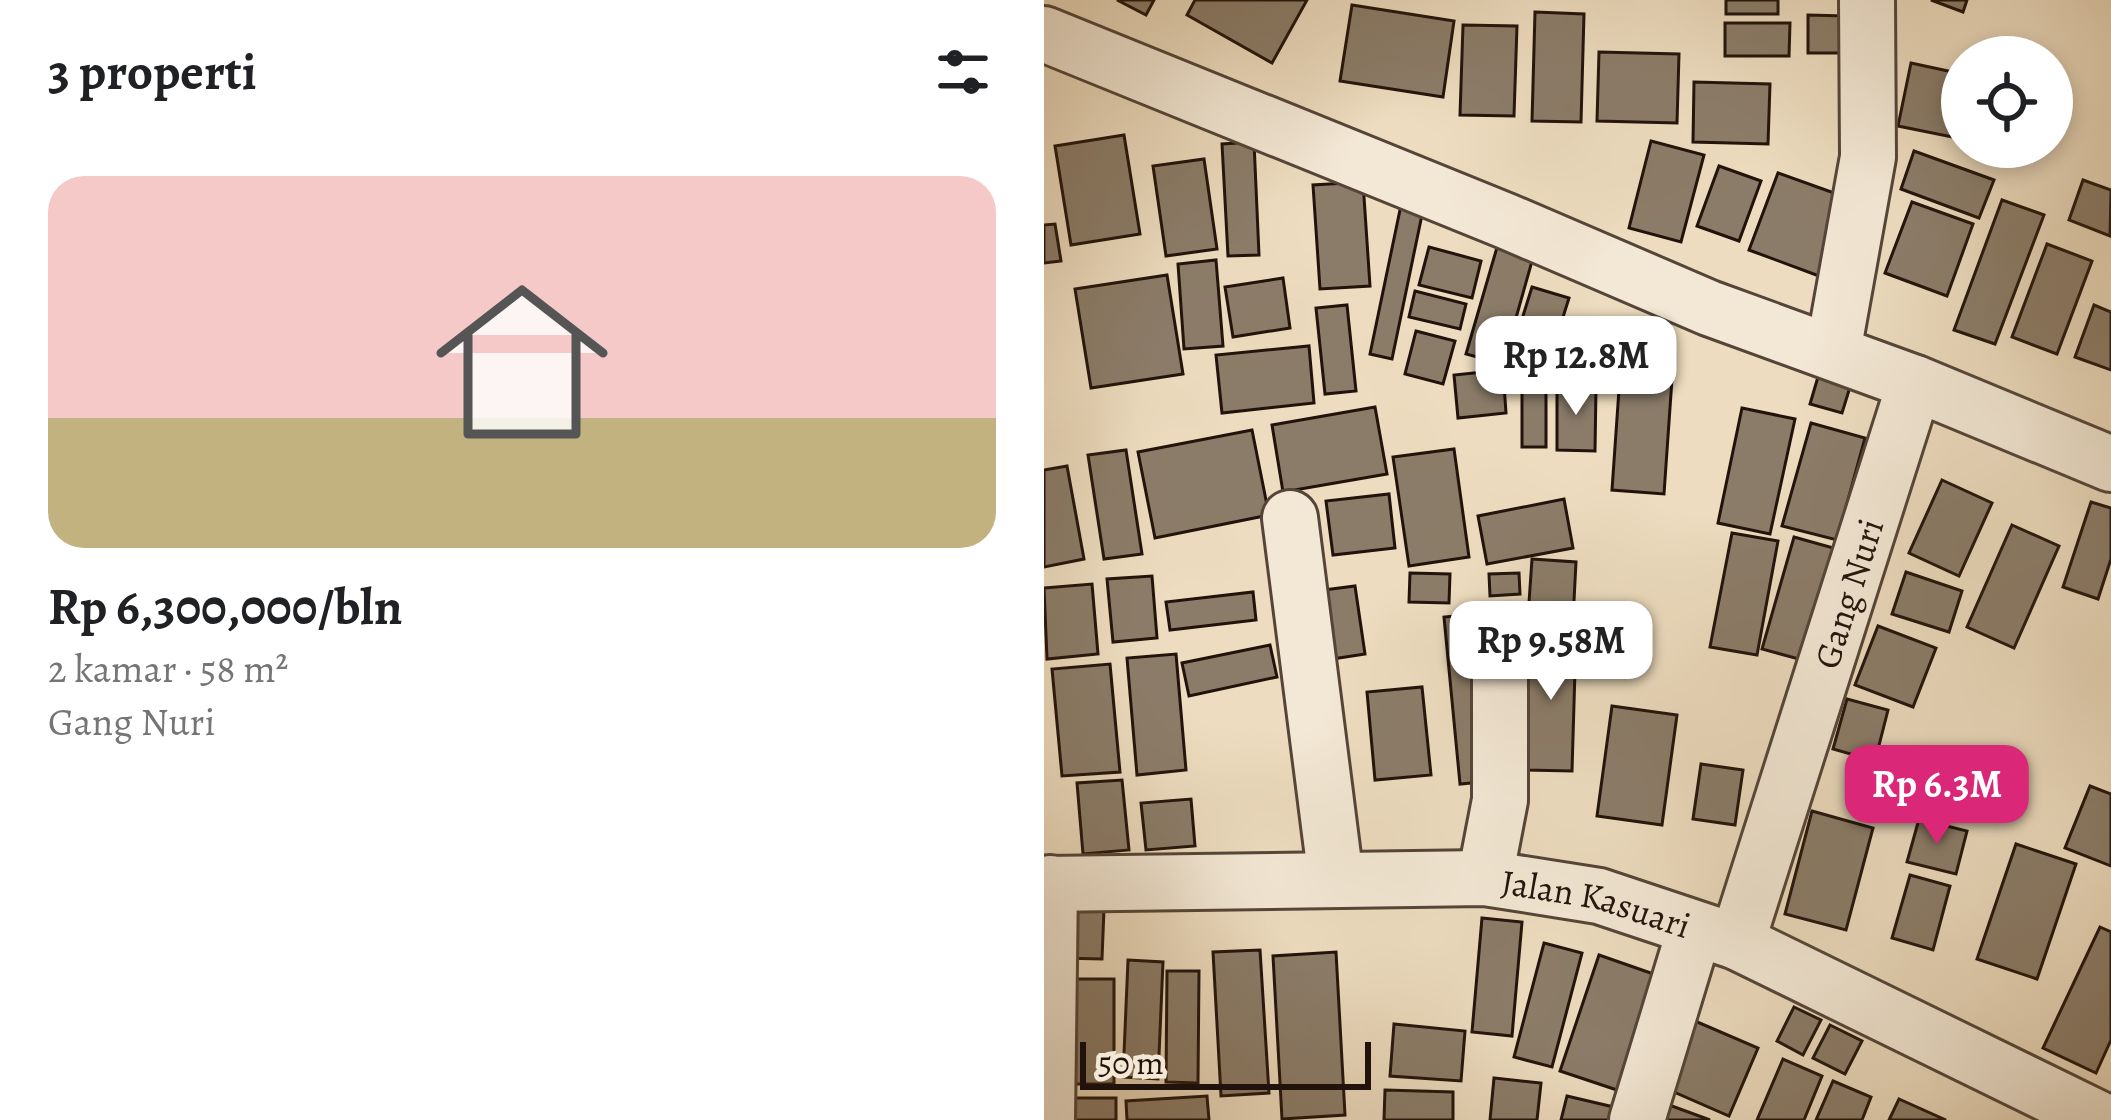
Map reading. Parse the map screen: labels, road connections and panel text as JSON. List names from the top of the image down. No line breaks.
{"streets":{"street":["Gang Nuri","Jalan Kasuari"]},"crossings":[["Gang Nuri","Jalan Kasuari"]],"scale_bar":"50 m","page":{"heading":"3 properti","list":[{"name":"Rp 6,300,000/bln","note":"2 kamar · 58 m² · Gang Nuri"}],"price":["Rp 12.8M","Rp 9.58M","Rp 6.3M"],"scale":"50 m"}}
